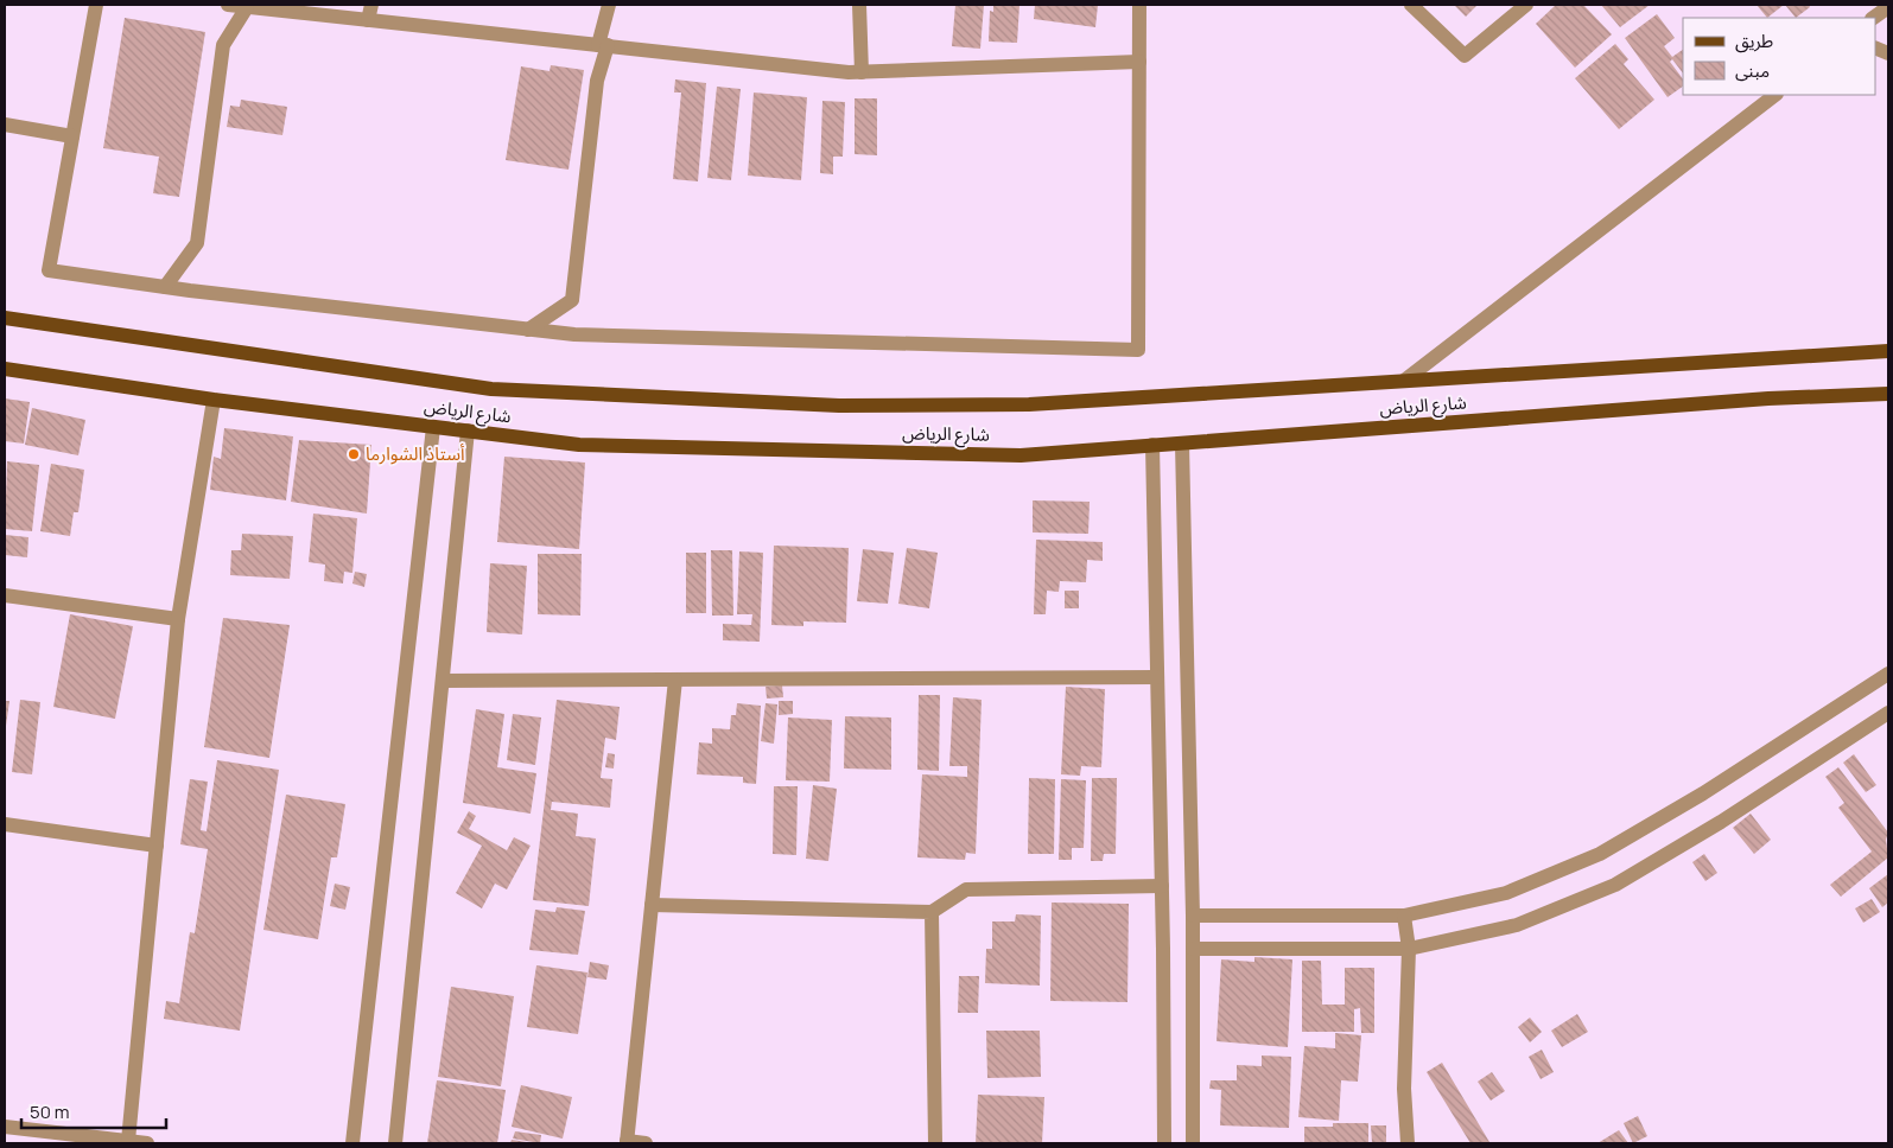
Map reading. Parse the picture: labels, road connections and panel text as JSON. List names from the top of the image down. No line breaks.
{"streets":{"main road":["شارع الرياض"]},"places":["أستاذ الشوارما"],"legend":["طريق","مبنى"],"scale_bar":"50 m"}
